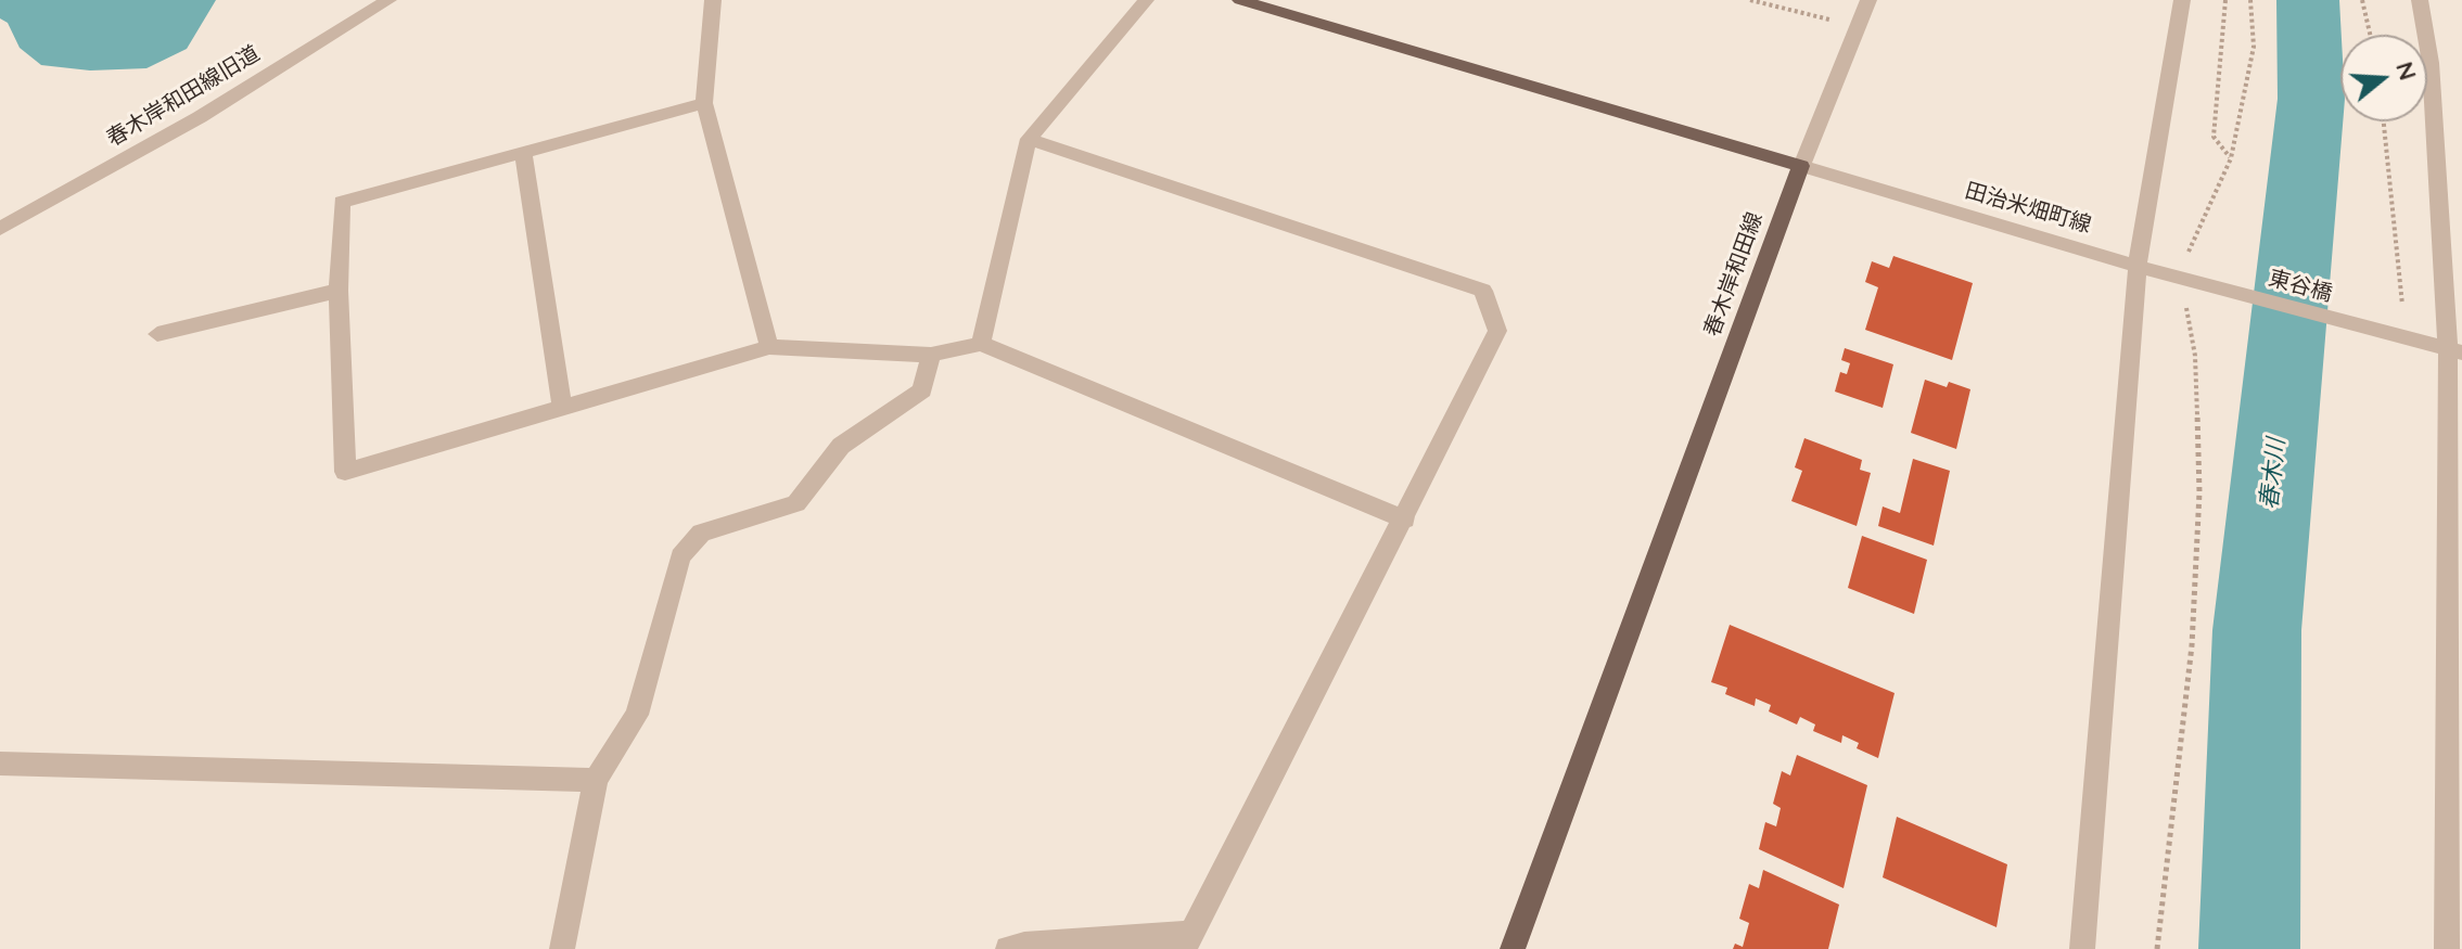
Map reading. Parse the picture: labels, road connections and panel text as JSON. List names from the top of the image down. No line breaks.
{"streets":{"main road":["春木岸和田線"],"street":["春木岸和田線旧道","田治米畑町線","東谷橋"]},"crossings":[["田治米畑町線","春木岸和田線"],["田治米畑町線","東谷橋"]],"water":["春木川"],"north":"right"}
